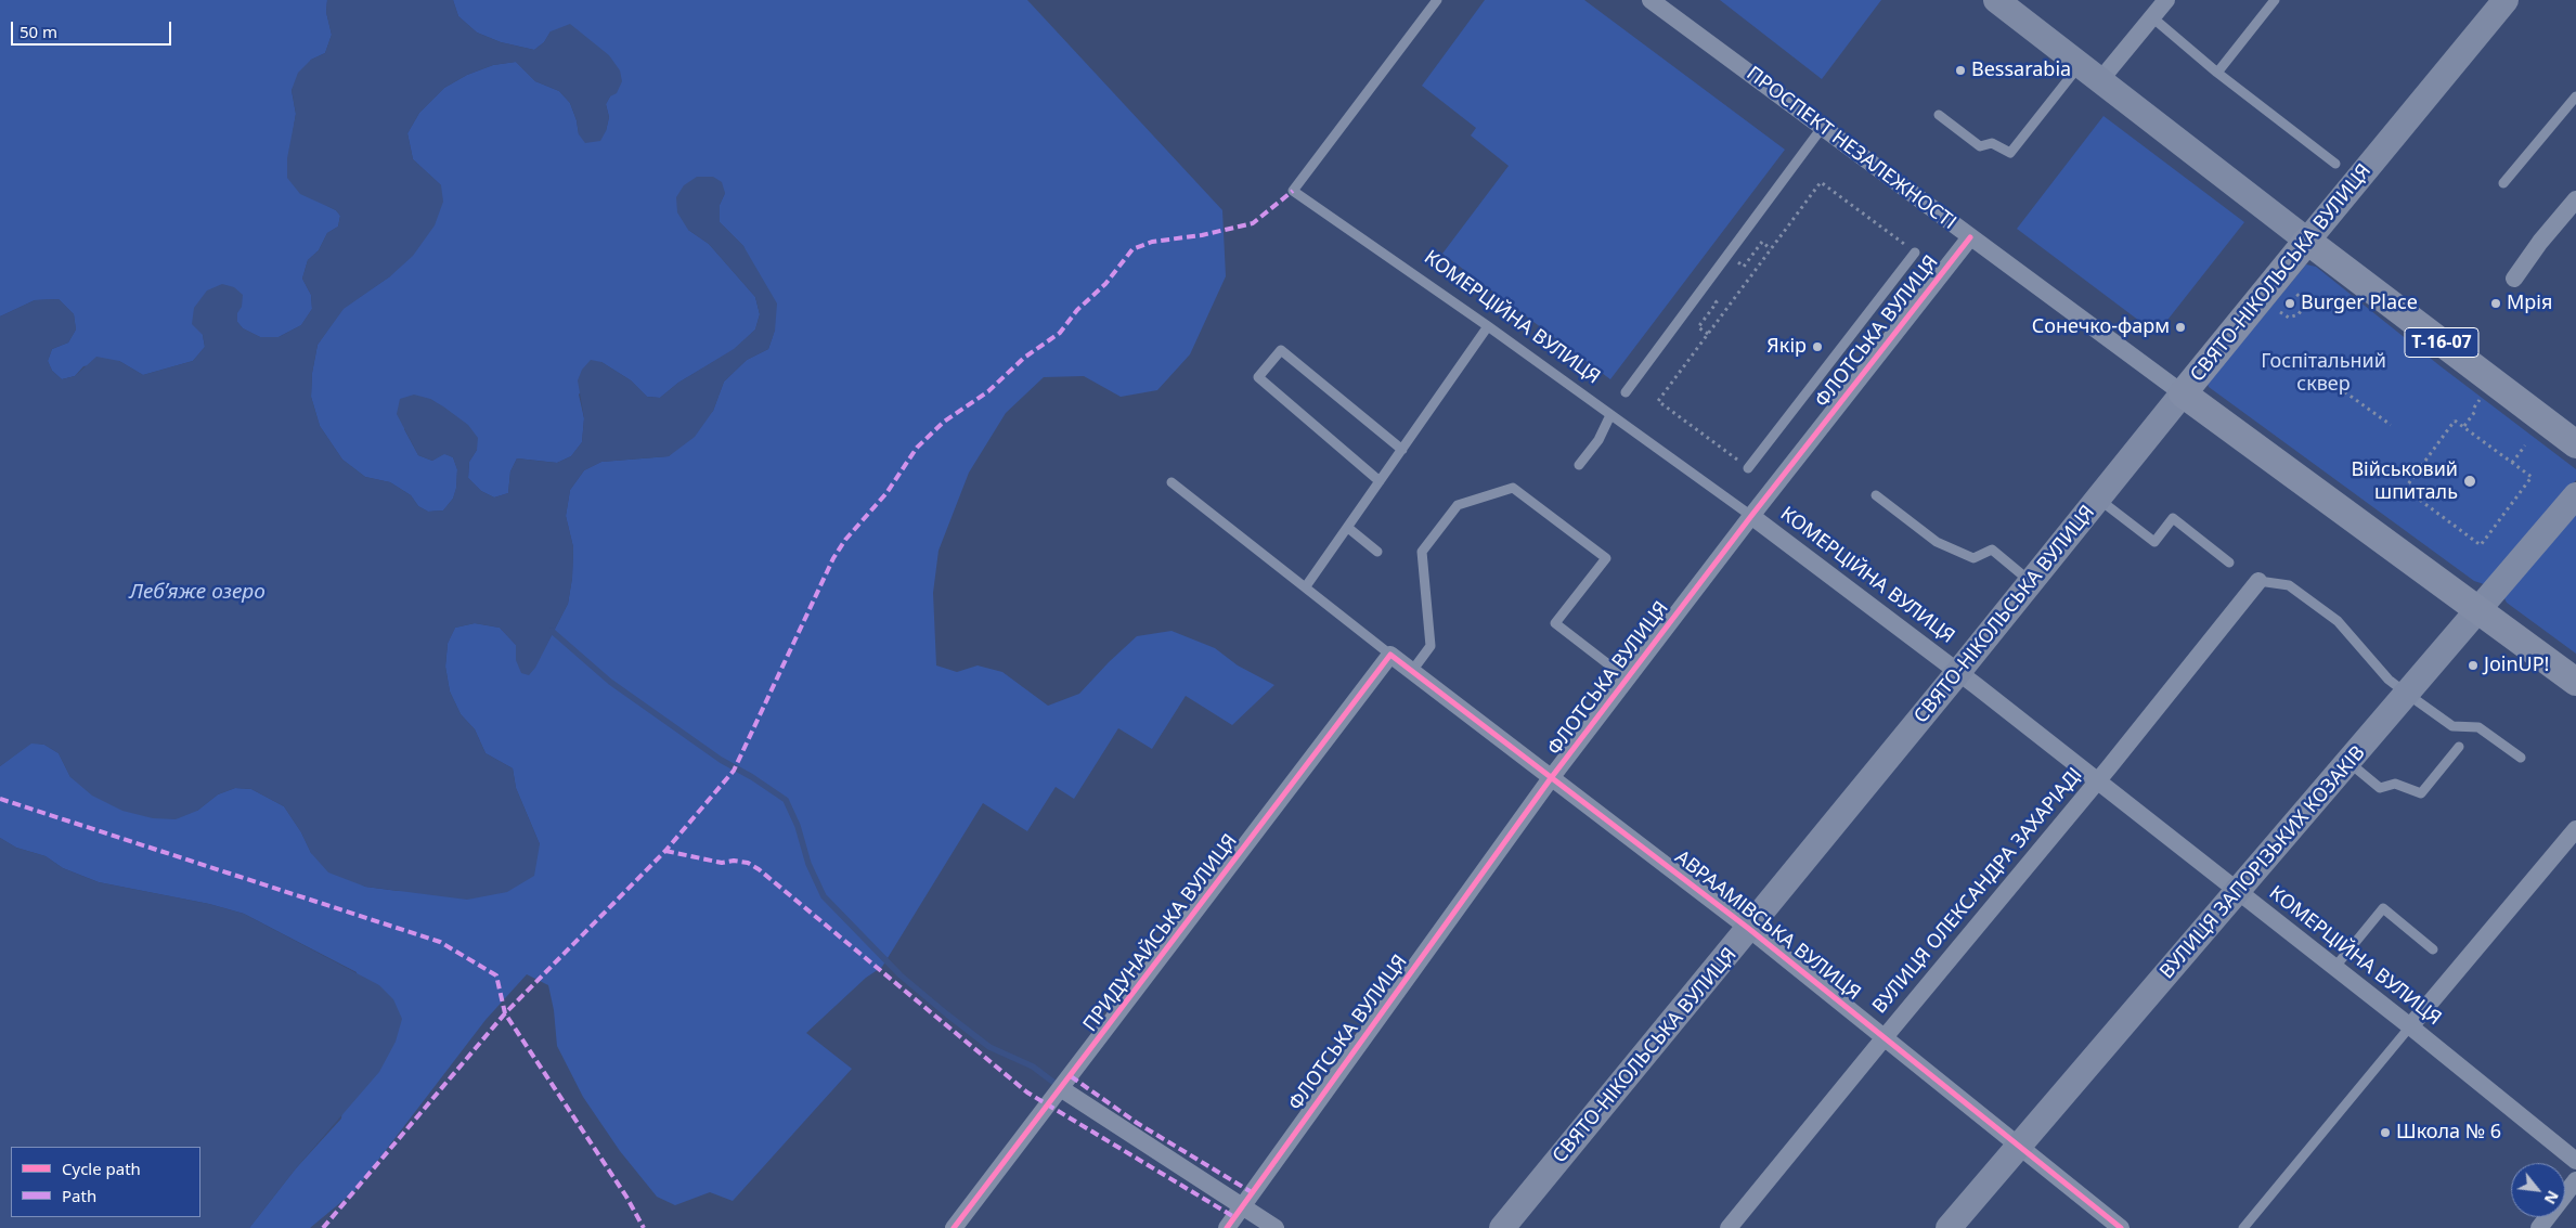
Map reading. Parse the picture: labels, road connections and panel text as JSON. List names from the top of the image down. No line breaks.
{"streets":{"main road":["ПРОСПЕКТ НЕЗАЛЕЖНОСТІ","СВЯТО-НІКОЛЬСЬКА ВУЛИЦЯ","Т-16-07","ВУЛИЦЯ ЗАПОРІЗЬКИХ КОЗАКІВ"],"street":["КОМЕРЦІЙНА ВУЛИЦЯ","ФЛОТСЬКА ВУЛИЦЯ","ВУЛИЦЯ ОЛЕКСАНДРА ЗАХАРІАДІ","АВРААМІВСЬКА ВУЛИЦЯ","ПРИДУНАЙСЬКА ВУЛИЦЯ"]},"crossings":[["ПРОСПЕКТ НЕЗАЛЕЖНОСТІ","СВЯТО-НІКОЛЬСЬКА ВУЛИЦЯ"],["ПРОСПЕКТ НЕЗАЛЕЖНОСТІ","ФЛОТСЬКА ВУЛИЦЯ"],["ПРОСПЕКТ НЕЗАЛЕЖНОСТІ","ВУЛИЦЯ ЗАПОРІЗЬКИХ КОЗАКІВ"],["СВЯТО-НІКОЛЬСЬКА ВУЛИЦЯ","КОМЕРЦІЙНА ВУЛИЦЯ"],["СВЯТО-НІКОЛЬСЬКА ВУЛИЦЯ","Т-16-07"],["СВЯТО-НІКОЛЬСЬКА ВУЛИЦЯ","АВРААМІВСЬКА ВУЛИЦЯ"],["КОМЕРЦІЙНА ВУЛИЦЯ","ФЛОТСЬКА ВУЛИЦЯ"],["КОМЕРЦІЙНА ВУЛИЦЯ","ВУЛИЦЯ ЗАПОРІЗЬКИХ КОЗАКІВ"],["КОМЕРЦІЙНА ВУЛИЦЯ","ВУЛИЦЯ ОЛЕКСАНДРА ЗАХАРІАДІ"],["ФЛОТСЬКА ВУЛИЦЯ","АВРААМІВСЬКА ВУЛИЦЯ"],["ВУЛИЦЯ ЗАПОРІЗЬКИХ КОЗАКІВ","АВРААМІВСЬКА ВУЛИЦЯ"],["ВУЛИЦЯ ОЛЕКСАНДРА ЗАХАРІАДІ","АВРААМІВСЬКА ВУЛИЦЯ"],["АВРААМІВСЬКА ВУЛИЦЯ","ПРИДУНАЙСЬКА ВУЛИЦЯ"]],"water":["Леб’яже озеро"],"parks":["Госпітальний сквер"],"places":["Bessarabia","Burger Place","Мрія","Сонечко-фарм","Якір","Військовий шпиталь","JoinUP!","Школа № 6"],"legend":["Cycle path","Path"],"scale_bar":"50 m","north":"bottom right"}
